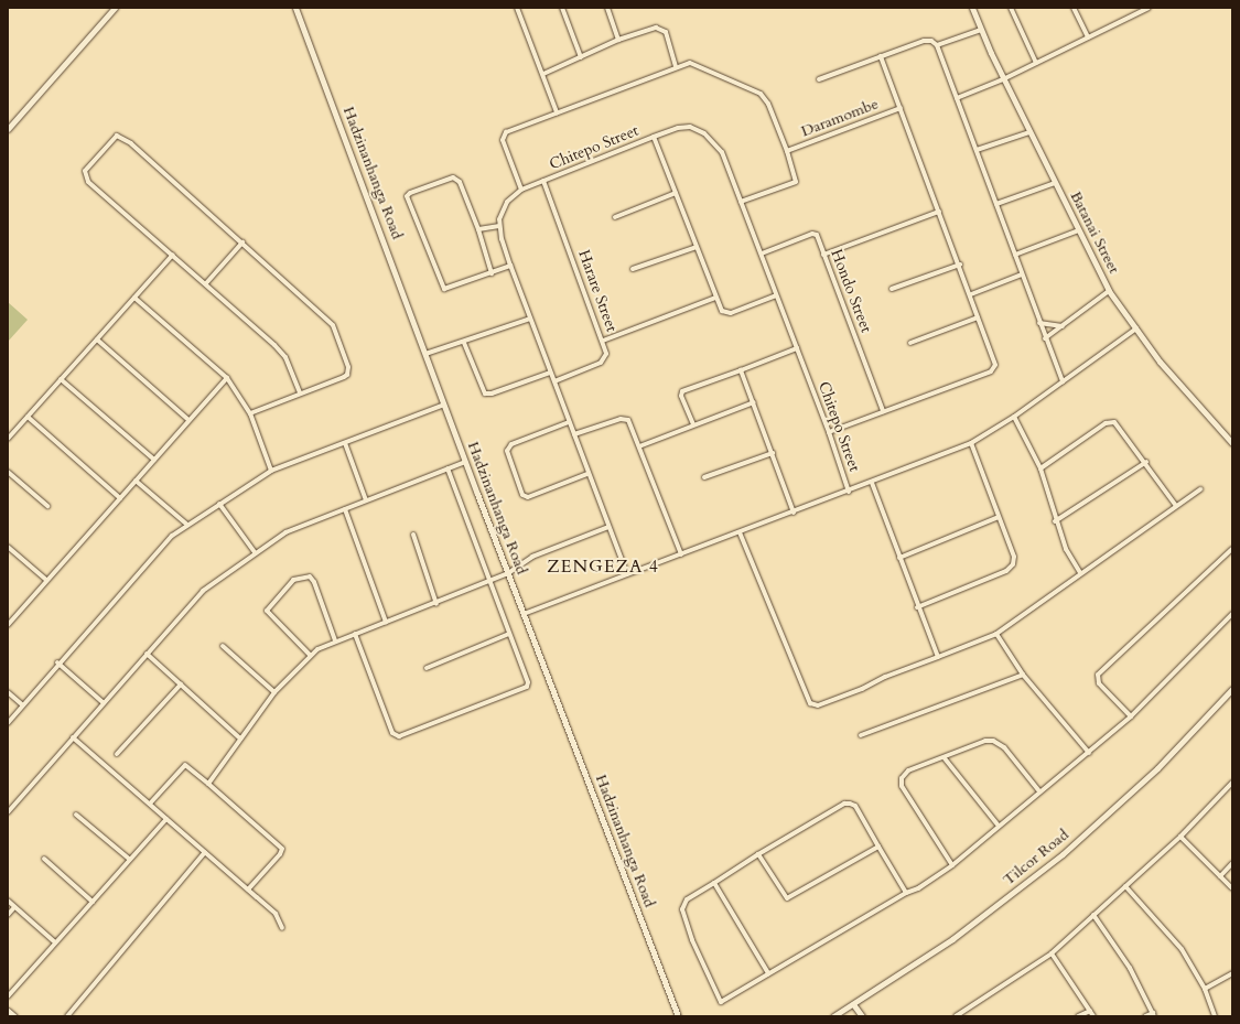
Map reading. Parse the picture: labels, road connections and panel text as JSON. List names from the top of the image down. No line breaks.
{"streets":{"street":["Daramombe","Chitepo Street","Hadzinanhanga Road","Batanai Street","Harare Street","Hondo Street","Tilcor Road"]},"crossings":[["Chitepo Street","Harare Street"],["Chitepo Street","Hondo Street"]],"districts":["ZENGEZA 4"]}
